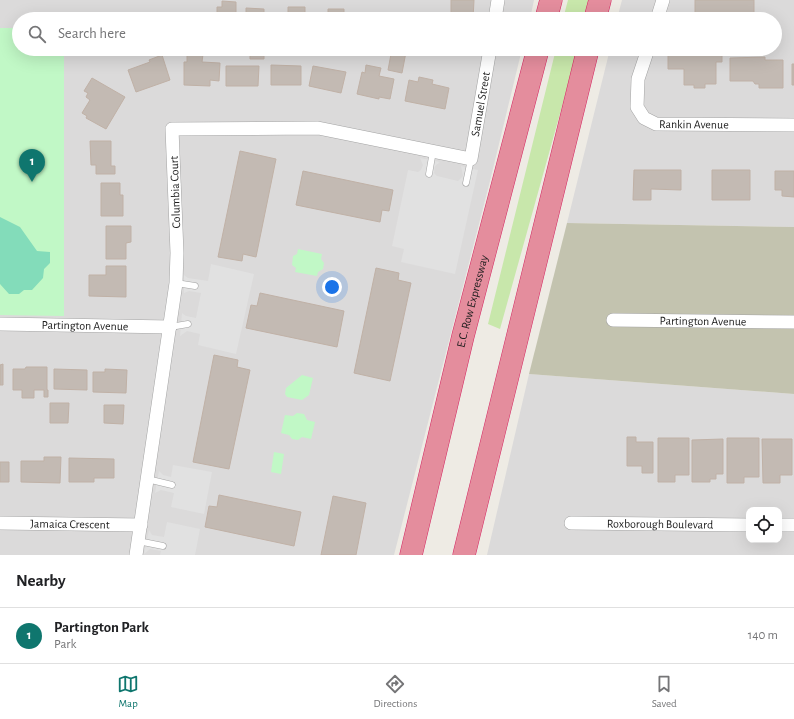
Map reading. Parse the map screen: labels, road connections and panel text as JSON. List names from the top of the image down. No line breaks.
{"streets":{"highway":["E.C. Row Expressway"],"street":["Samuel Street","Rankin Avenue","Columbia Court","Partington Avenue","Jamaica Crescent","Roxborough Boulevard"]},"crossings":[["Samuel Street","Columbia Court"],["Columbia Court","Partington Avenue"],["Columbia Court","Jamaica Crescent"]],"page":{"search":"Search here","pins":"1","heading":"Nearby","list":[{"mark":"1","name":"Partington Park","note":"Park","value":"140 m"}],"nav":["Map","Directions","Saved"]}}
